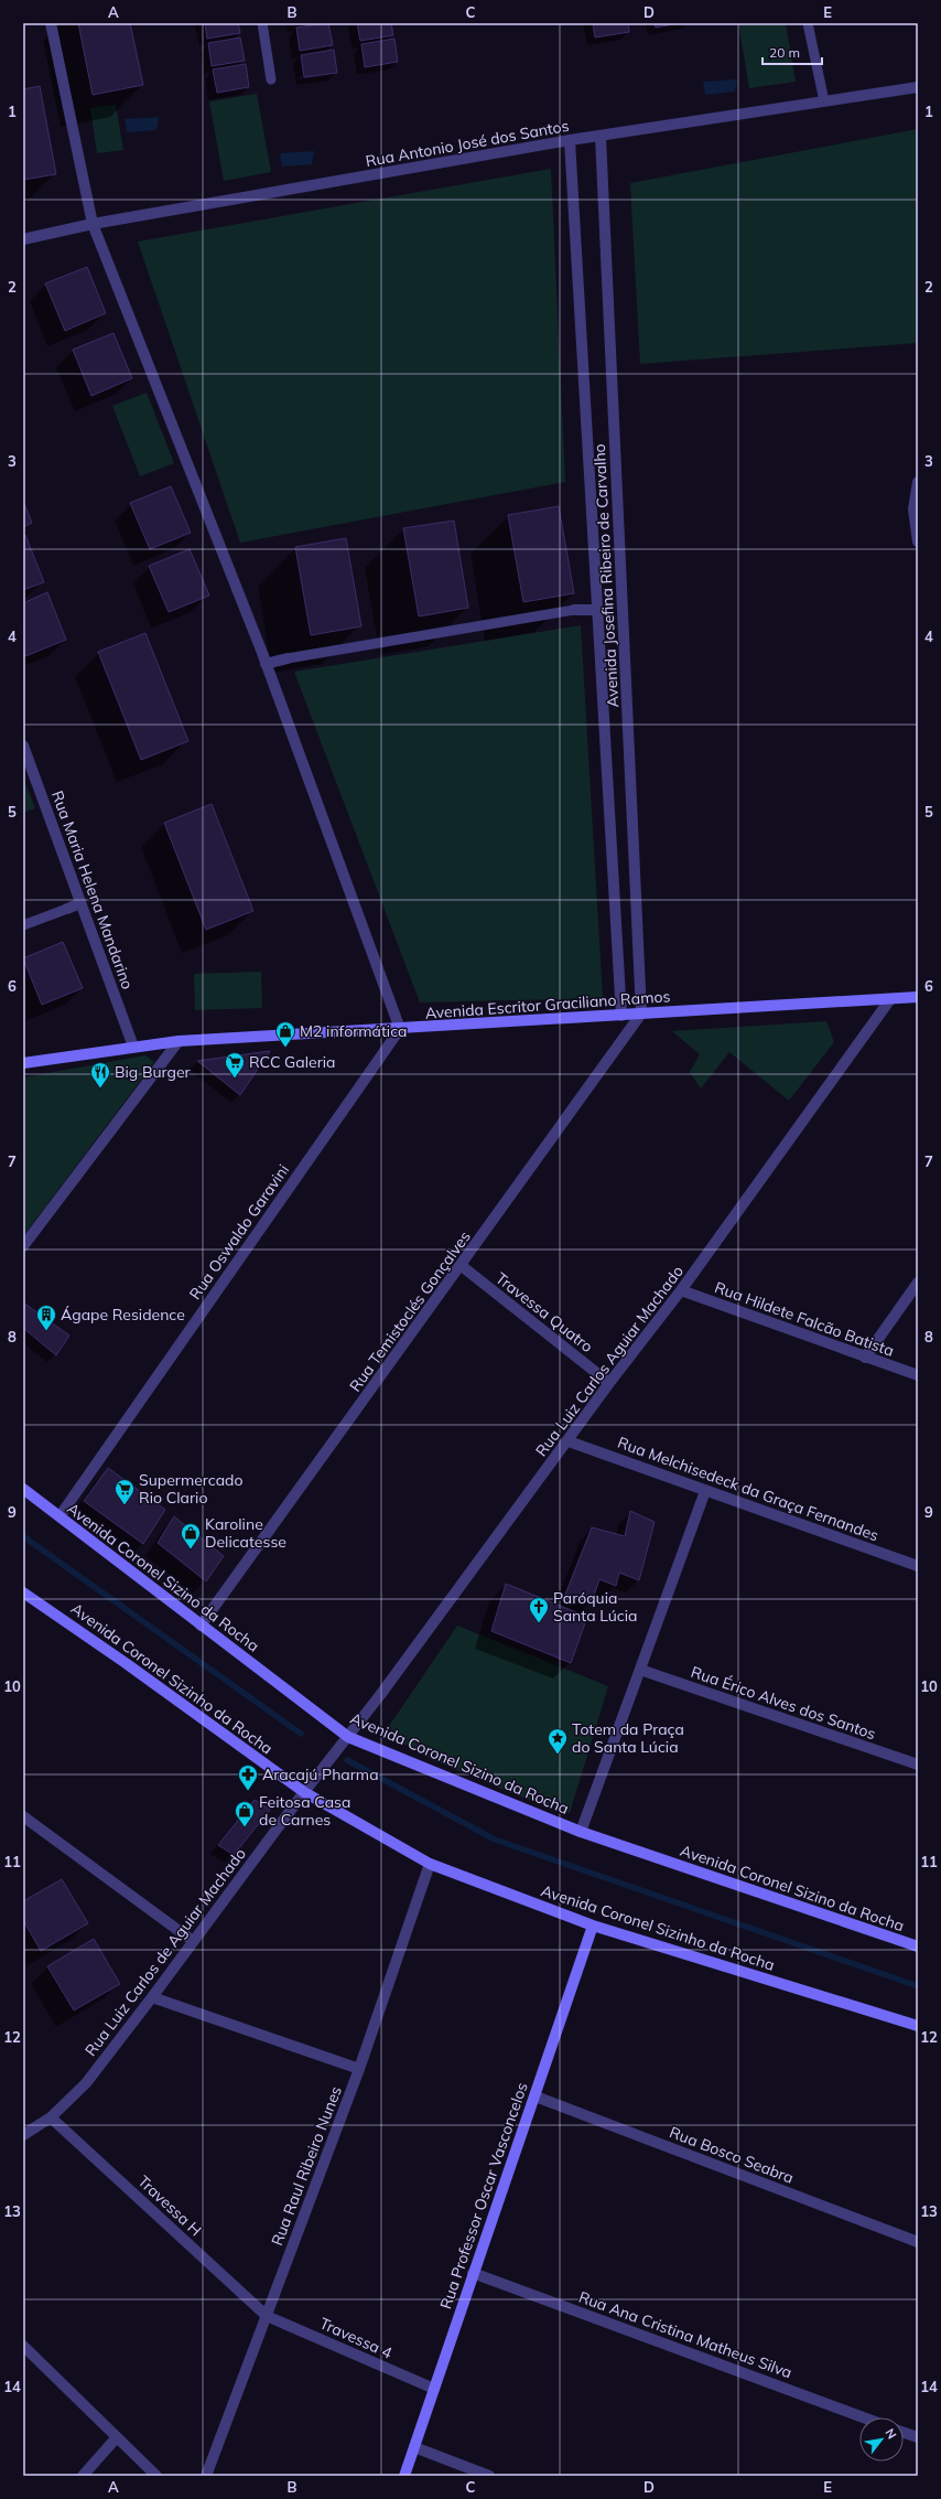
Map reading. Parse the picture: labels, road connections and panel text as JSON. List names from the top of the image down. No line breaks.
{"streets":{"street":["Rua Antonio José dos Santos","Avenida Josefina Ribeiro de Carvalho","Rua Maria Helena Mandarino","Avenida Escritor Graciliano Ramos","Rua Oswaldo Garavini","Rua Temistoclés Gonçalves","Travessa Quatro","Rua Hildete Falcão Batista","Rua Luiz Carlos Aguiar Machado","Rua Melchisedeck da Graça Fernandes","Avenida Coronel Sizino da Rocha","Avenida Coronel Sizinho da Rocha","Rua Érico Alves dos Santos","Rua Luiz Carlos de Aguiar Machado","Rua Bosco Seabra","Rua Raul Ribeiro Nunes","Rua Professor Oscar Vasconcelos","Travessa H","Rua Ana Cristina Matheus Silva","Travessa 4"]},"crossings":[["Rua Antonio José dos Santos","Avenida Josefina Ribeiro de Carvalho"],["Avenida Josefina Ribeiro de Carvalho","Avenida Escritor Graciliano Ramos"],["Avenida Josefina Ribeiro de Carvalho","Rua Temistoclés Gonçalves"],["Rua Maria Helena Mandarino","Avenida Escritor Graciliano Ramos"],["Avenida Escritor Graciliano Ramos","Rua Oswaldo Garavini"],["Avenida Escritor Graciliano Ramos","Rua Temistoclés Gonçalves"],["Avenida Escritor Graciliano Ramos","Rua Luiz Carlos Aguiar Machado"],["Rua Oswaldo Garavini","Avenida Coronel Sizino da Rocha"],["Rua Temistoclés Gonçalves","Travessa Quatro"],["Rua Temistoclés Gonçalves","Avenida Coronel Sizino da Rocha"],["Travessa Quatro","Rua Luiz Carlos Aguiar Machado"],["Rua Hildete Falcão Batista","Rua Luiz Carlos Aguiar Machado"],["Rua Luiz Carlos Aguiar Machado","Rua Melchisedeck da Graça Fernandes"],["Rua Luiz Carlos Aguiar Machado","Avenida Coronel Sizino da Rocha"],["Rua Luiz Carlos Aguiar Machado","Rua Luiz Carlos de Aguiar Machado"],["Avenida Coronel Sizino da Rocha","Rua Luiz Carlos de Aguiar Machado"],["Avenida Coronel Sizinho da Rocha","Rua Luiz Carlos de Aguiar Machado"],["Avenida Coronel Sizinho da Rocha","Rua Raul Ribeiro Nunes"],["Avenida Coronel Sizinho da Rocha","Rua Professor Oscar Vasconcelos"],["Rua Luiz Carlos de Aguiar Machado","Travessa H"],["Rua Bosco Seabra","Rua Professor Oscar Vasconcelos"],["Rua Raul Ribeiro Nunes","Travessa H"],["Rua Raul Ribeiro Nunes","Travessa 4"],["Rua Professor Oscar Vasconcelos","Rua Ana Cristina Matheus Silva"],["Rua Professor Oscar Vasconcelos","Travessa 4"],["Travessa H","Travessa 4"]],"places":{"shop":["M2 informática","Karoline Delicatesse","Feitosa Casa de Carnes"],"supermarket":["RCC Galeria","Supermercado Rio Clario"],"restaurant":["Big Burger"],"building":["Ágape Residence"],"church":["Paróquia Santa Lúcia"],"place":["Totem da Praça do Santa Lúcia"],"pharmacy":["Aracajú Pharma"]},"scale_bar":"20 m","north":"top right","grid":{"columns":["A","B","C","D","E"],"rows":["1","2","3","4","5","6","7","8","9","10","11","12","13","14"]}}
